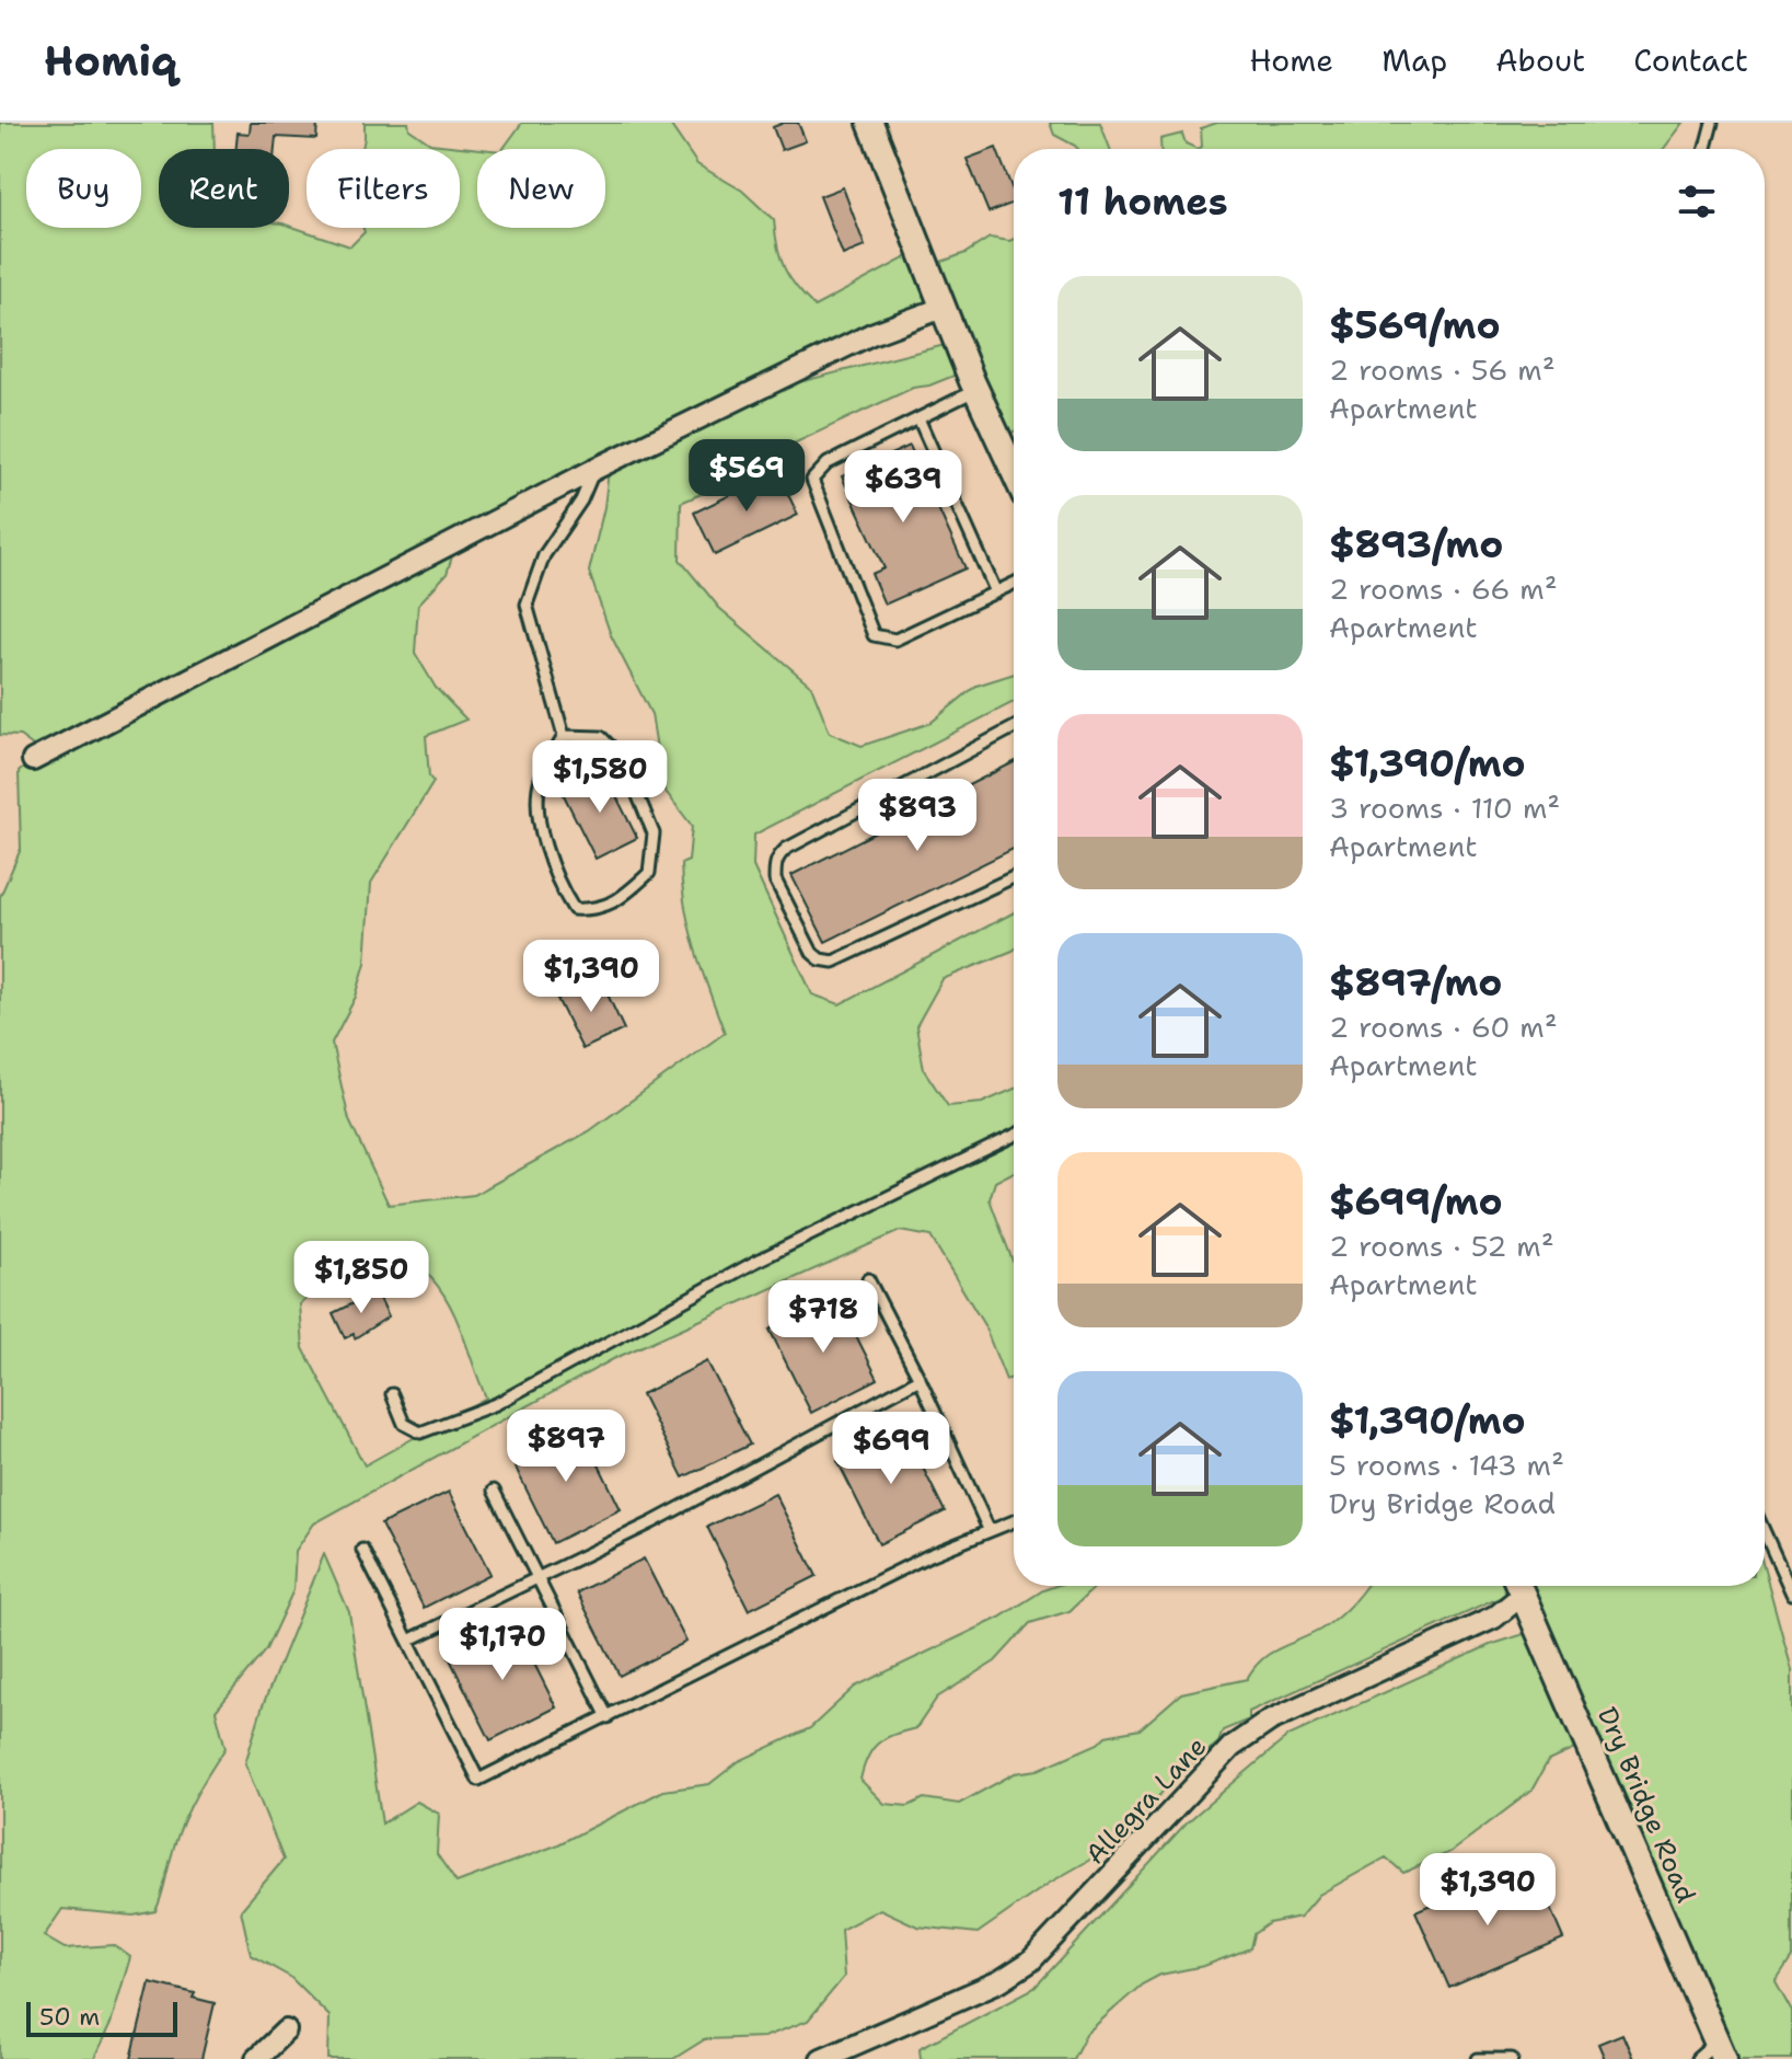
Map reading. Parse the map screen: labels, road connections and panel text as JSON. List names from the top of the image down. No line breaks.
{"streets":{"street":["Allegra Lane","Dry Bridge Road"]},"scale_bar":"50 m","page":{"header":"Homiq","nav":["Home","Map","About","Contact"],"chip":["Buy","Rent","Filters","New"],"heading":"11 homes","list":[{"name":"$569/mo","note":"2 rooms · 56 m² · Apartment"},{"name":"$893/mo","note":"2 rooms · 66 m² · Apartment"},{"name":"$1,390/mo","note":"3 rooms · 110 m² · Apartment"},{"name":"$897/mo","note":"2 rooms · 60 m² · Apartment"},{"name":"$699/mo","note":"2 rooms · 52 m² · Apartment"},{"name":"$1,390/mo","note":"5 rooms · 143 m² · Dry Bridge Road"}],"price":["$569","$639","$1,580","$893","$1,390","$1,850","$718","$897","$699","$1,170","$1,390"],"scale":"50 m"}}
